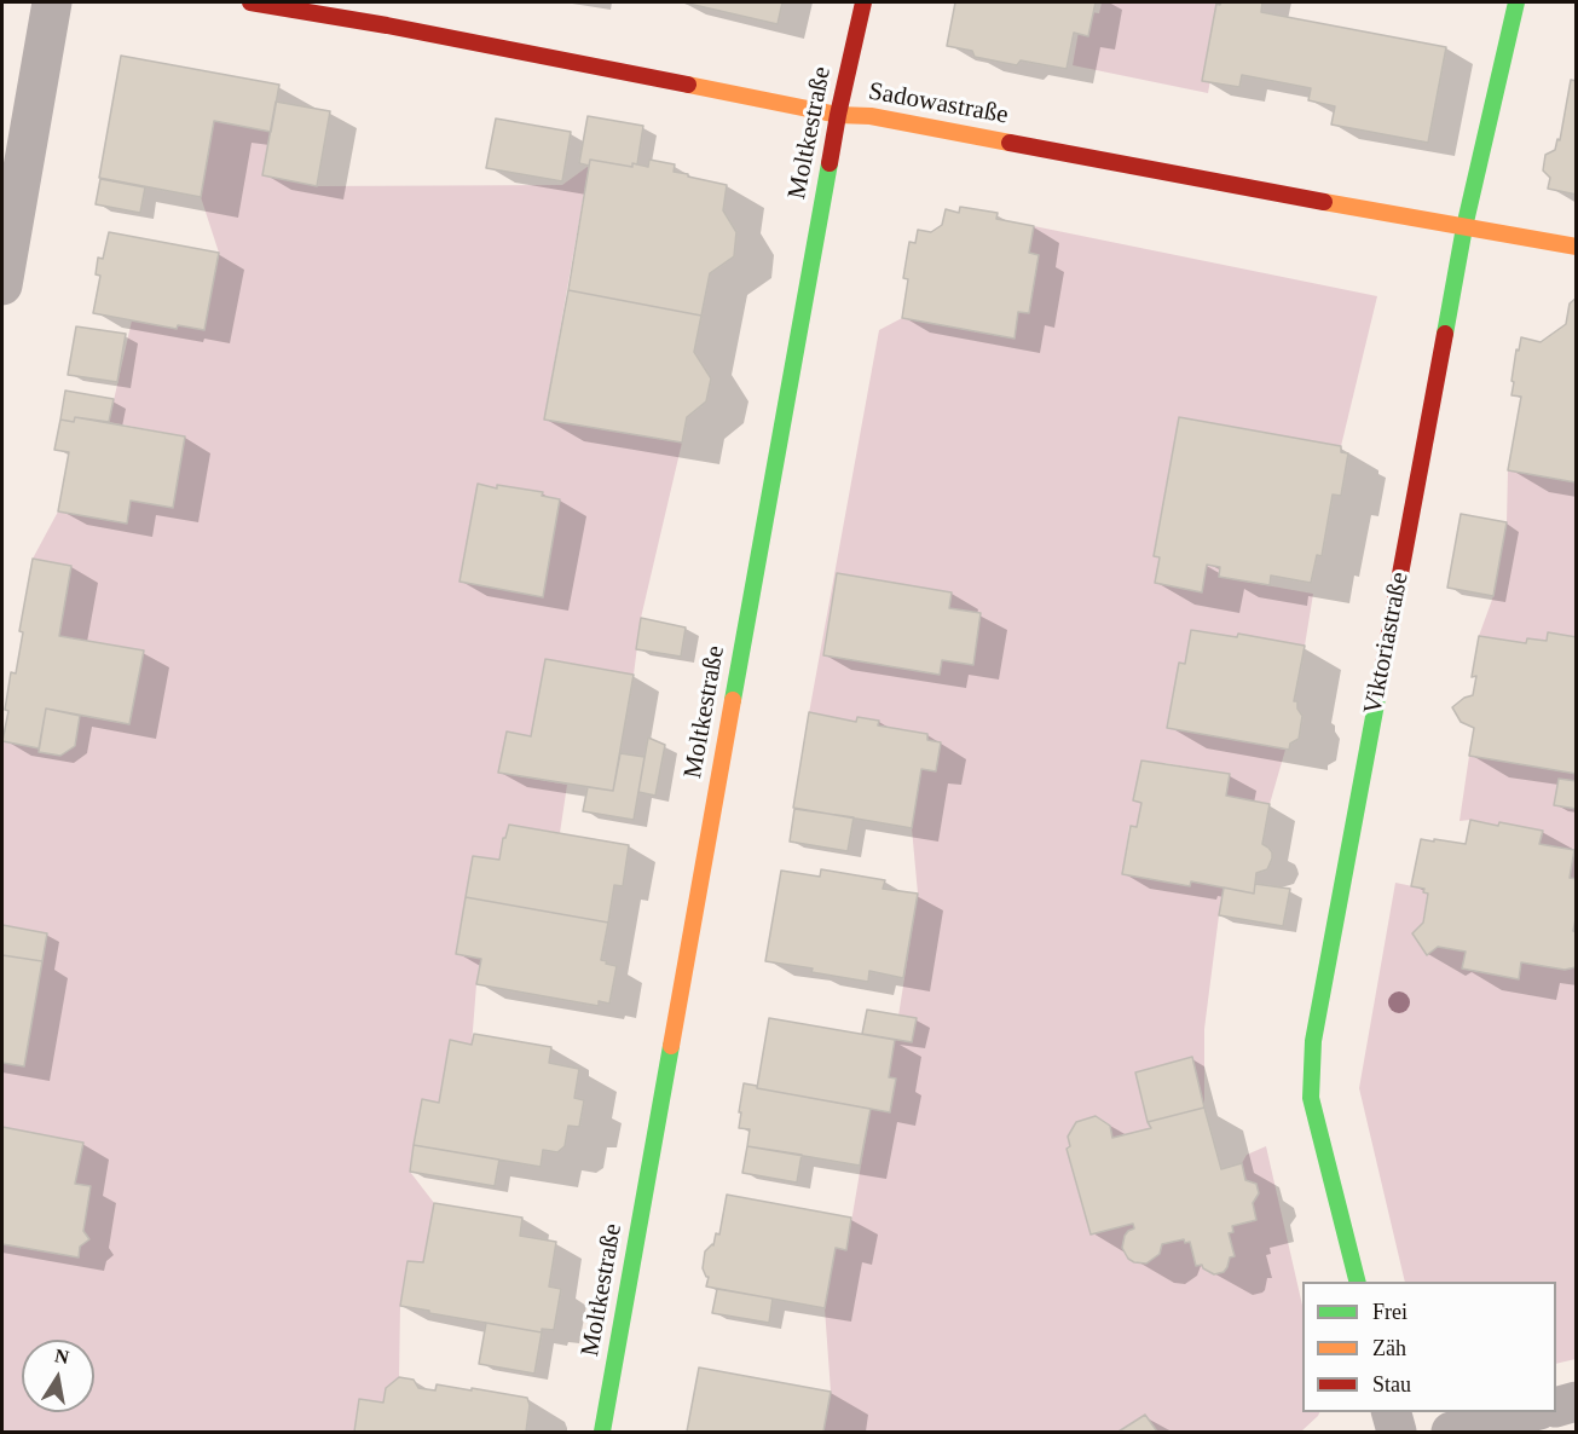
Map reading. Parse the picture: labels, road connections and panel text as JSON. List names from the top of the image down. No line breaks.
{"streets":{"street":["Sadowastraße","Moltkestraße","Viktoriastraße"]},"crossings":[["Sadowastraße","Moltkestraße"],["Sadowastraße","Viktoriastraße"]],"legend":["Frei","Zäh","Stau"],"north":"top"}
